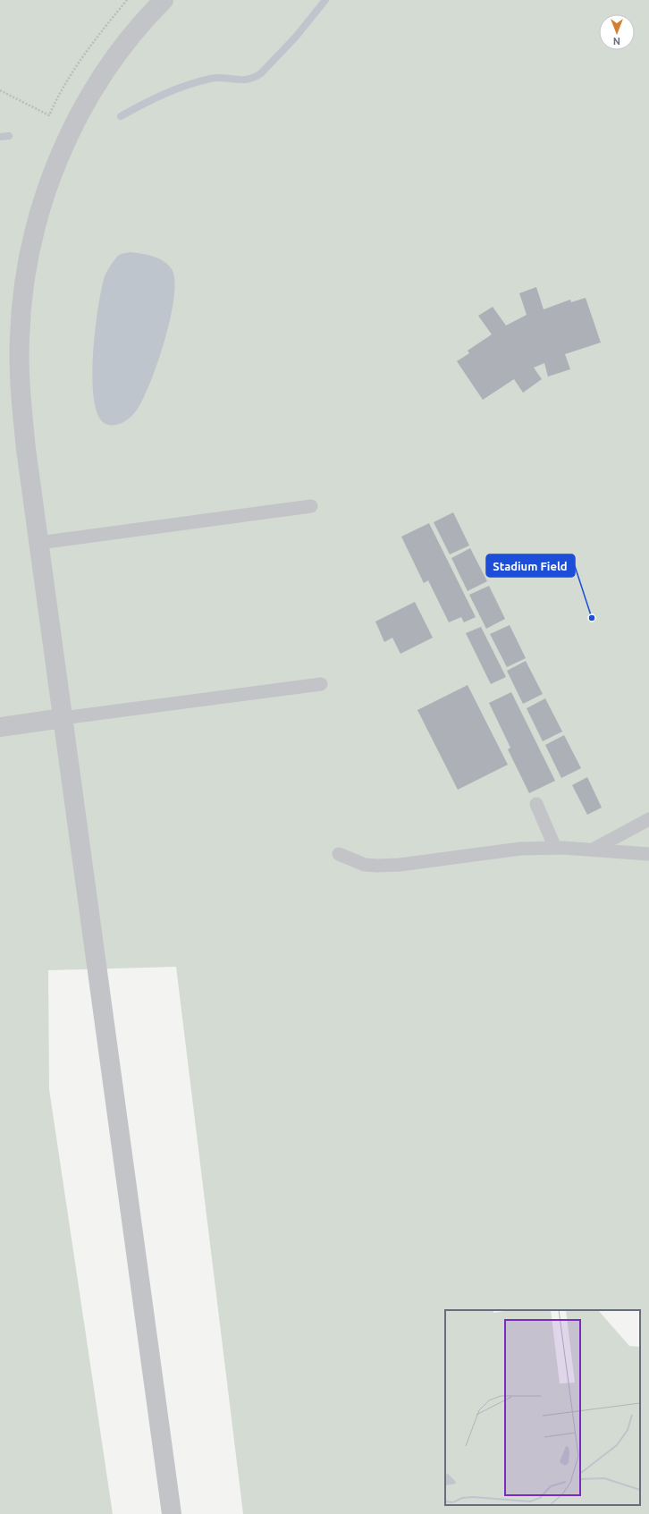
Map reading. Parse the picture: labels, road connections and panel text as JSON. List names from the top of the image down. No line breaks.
{"places":["Stadium Field"],"north":"bottom"}
